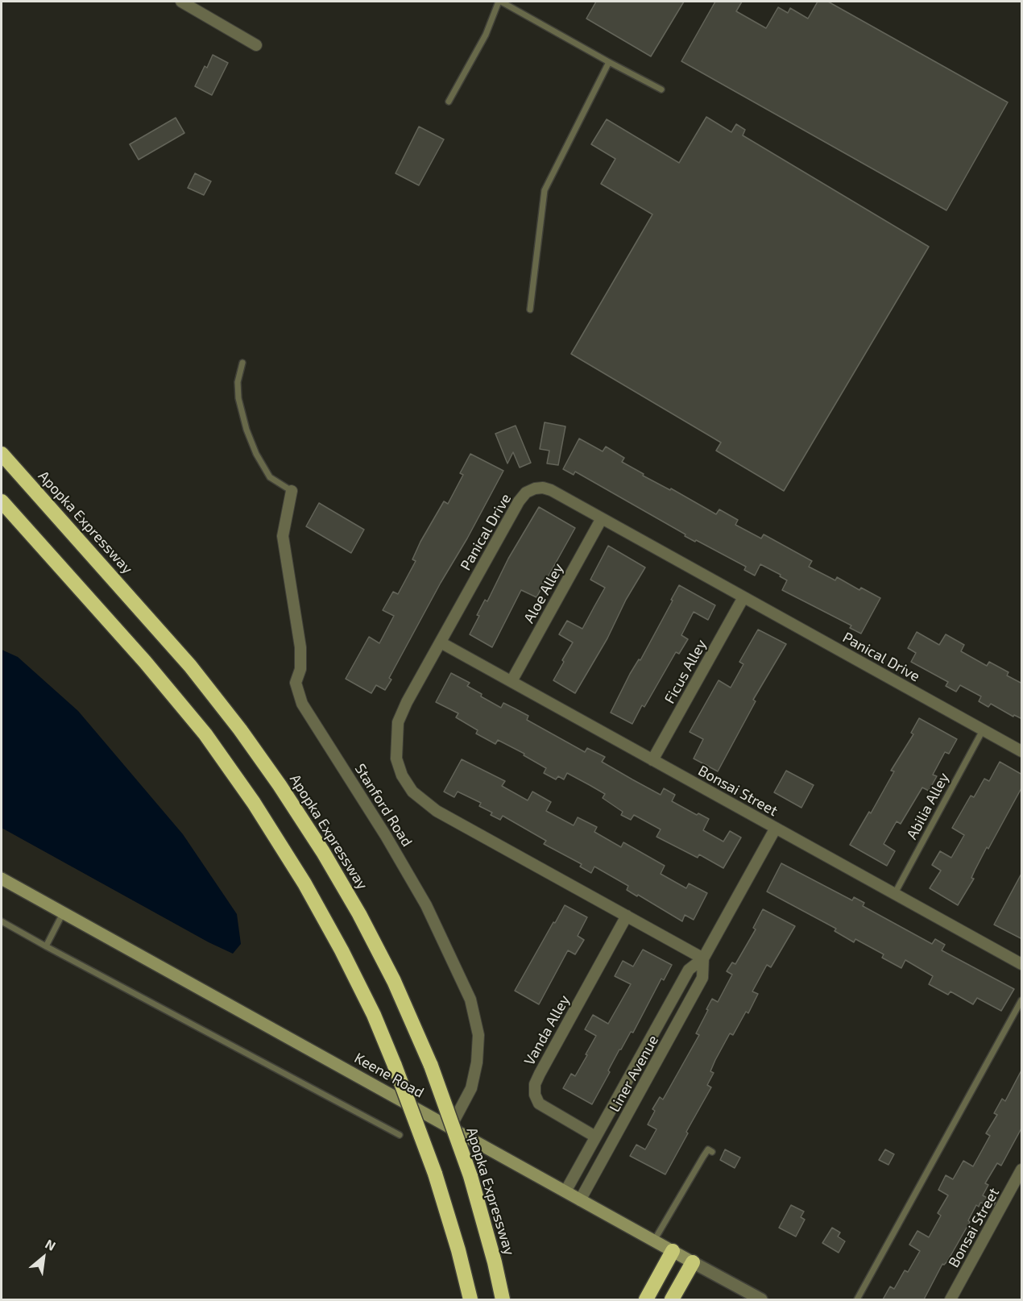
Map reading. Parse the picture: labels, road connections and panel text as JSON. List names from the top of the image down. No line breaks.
{"streets":{"highway":["Apopka Expressway"],"main road":["Keene Road"],"street":["Panical Drive","Aloe Alley","Ficus Alley","Bonsai Street","Stanford Road","Vanda Alley","Liner Avenue"],"lane":["Abilia Alley"]},"crossings":[["Panical Drive","Aloe Alley"],["Panical Drive","Ficus Alley"],["Panical Drive","Bonsai Street"],["Panical Drive","Abilia Alley"],["Panical Drive","Vanda Alley"],["Panical Drive","Liner Avenue"],["Aloe Alley","Bonsai Street"],["Ficus Alley","Bonsai Street"],["Bonsai Street","Abilia Alley"],["Bonsai Street","Liner Avenue"],["Stanford Road","Keene Road"],["Vanda Alley","Liner Avenue"],["Liner Avenue","Keene Road"]],"north":"top right"}
